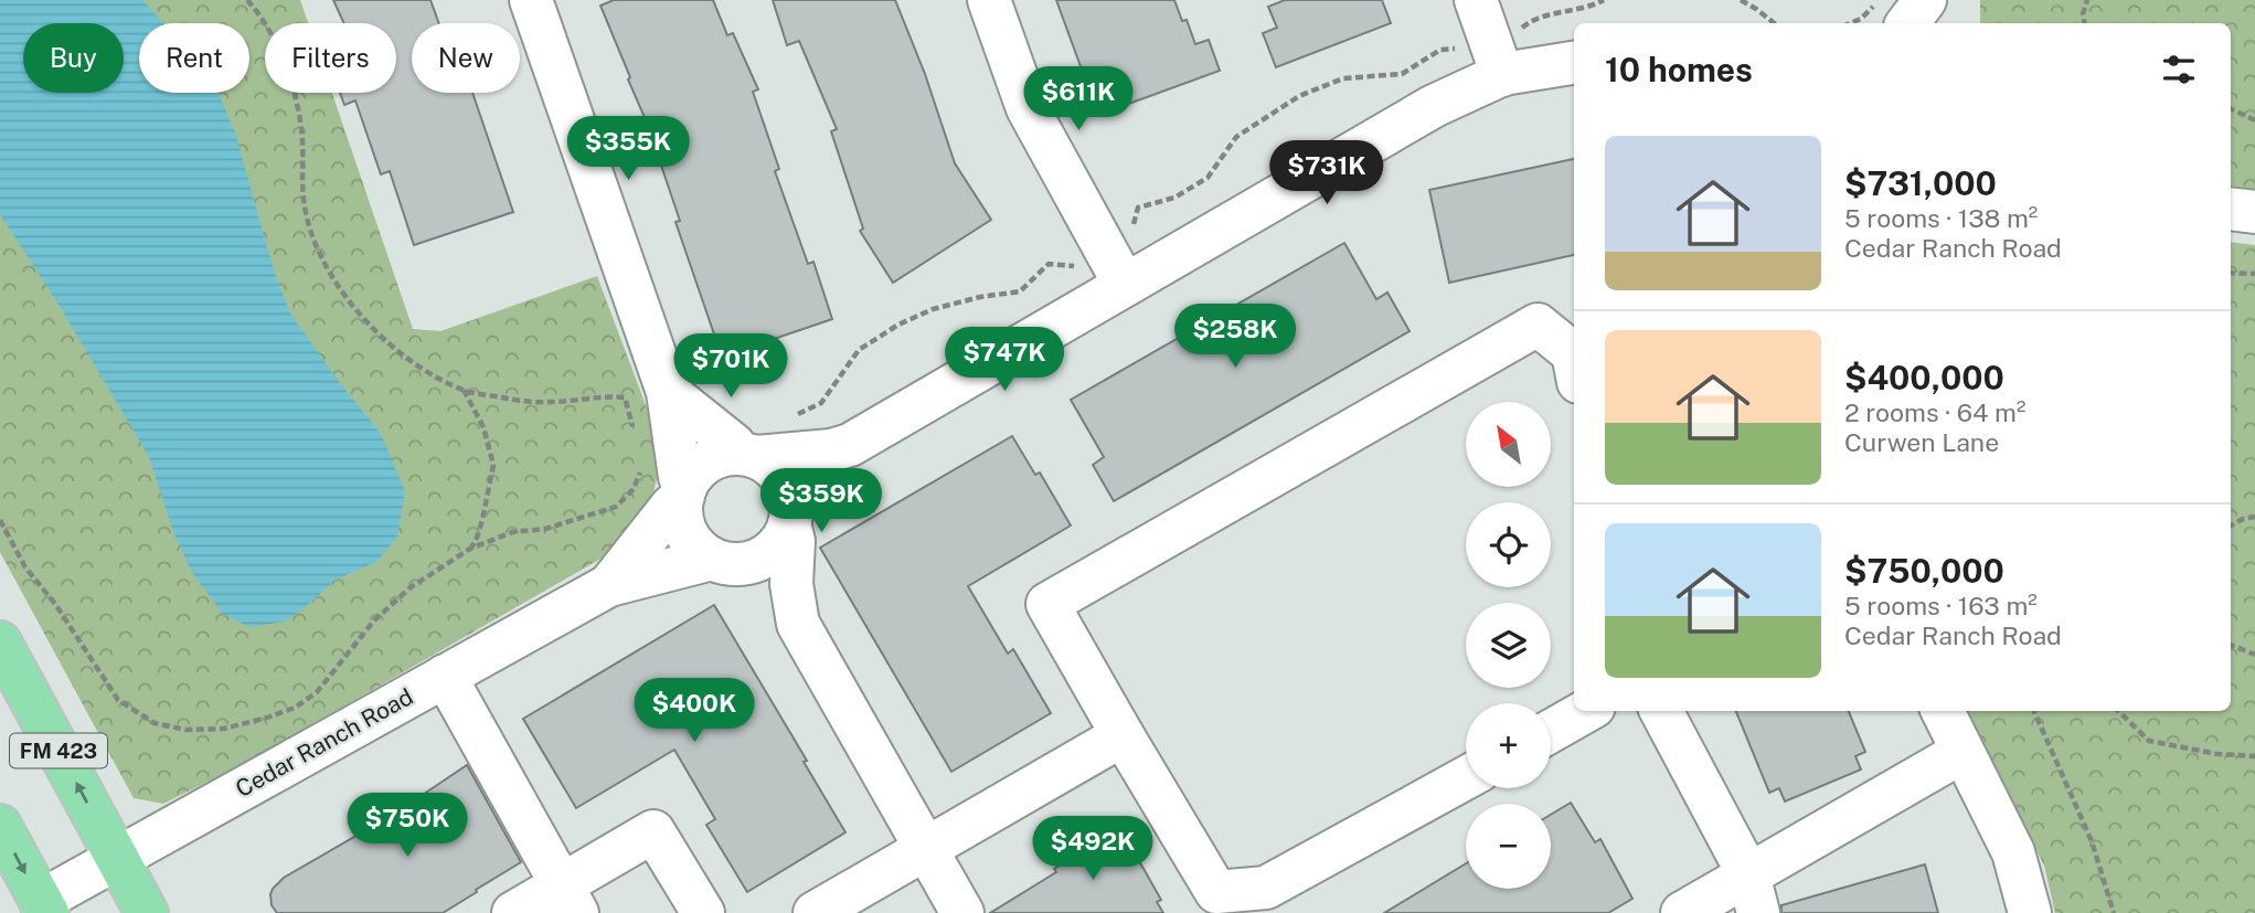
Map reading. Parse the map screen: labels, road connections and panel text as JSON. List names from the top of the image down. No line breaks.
{"streets":{"main road":["FM 423"],"street":["Cedar Ranch Road"]},"crossings":[["Cedar Ranch Road","FM 423"]],"north":"top left","page":{"chip":["Buy","Rent","Filters","New"],"heading":"10 homes","price":["$611K","$355K","$731K","$258K","$747K","$701K","$359K","$400K","$750K","$492K"],"list":[{"name":"$731,000","note":"5 rooms · 138 m² · Cedar Ranch Road"},{"name":"$400,000","note":"2 rooms · 64 m² · Curwen Lane"},{"name":"$750,000","note":"5 rooms · 163 m² · Cedar Ranch Road"}],"map_buttons":["+","−"]}}
